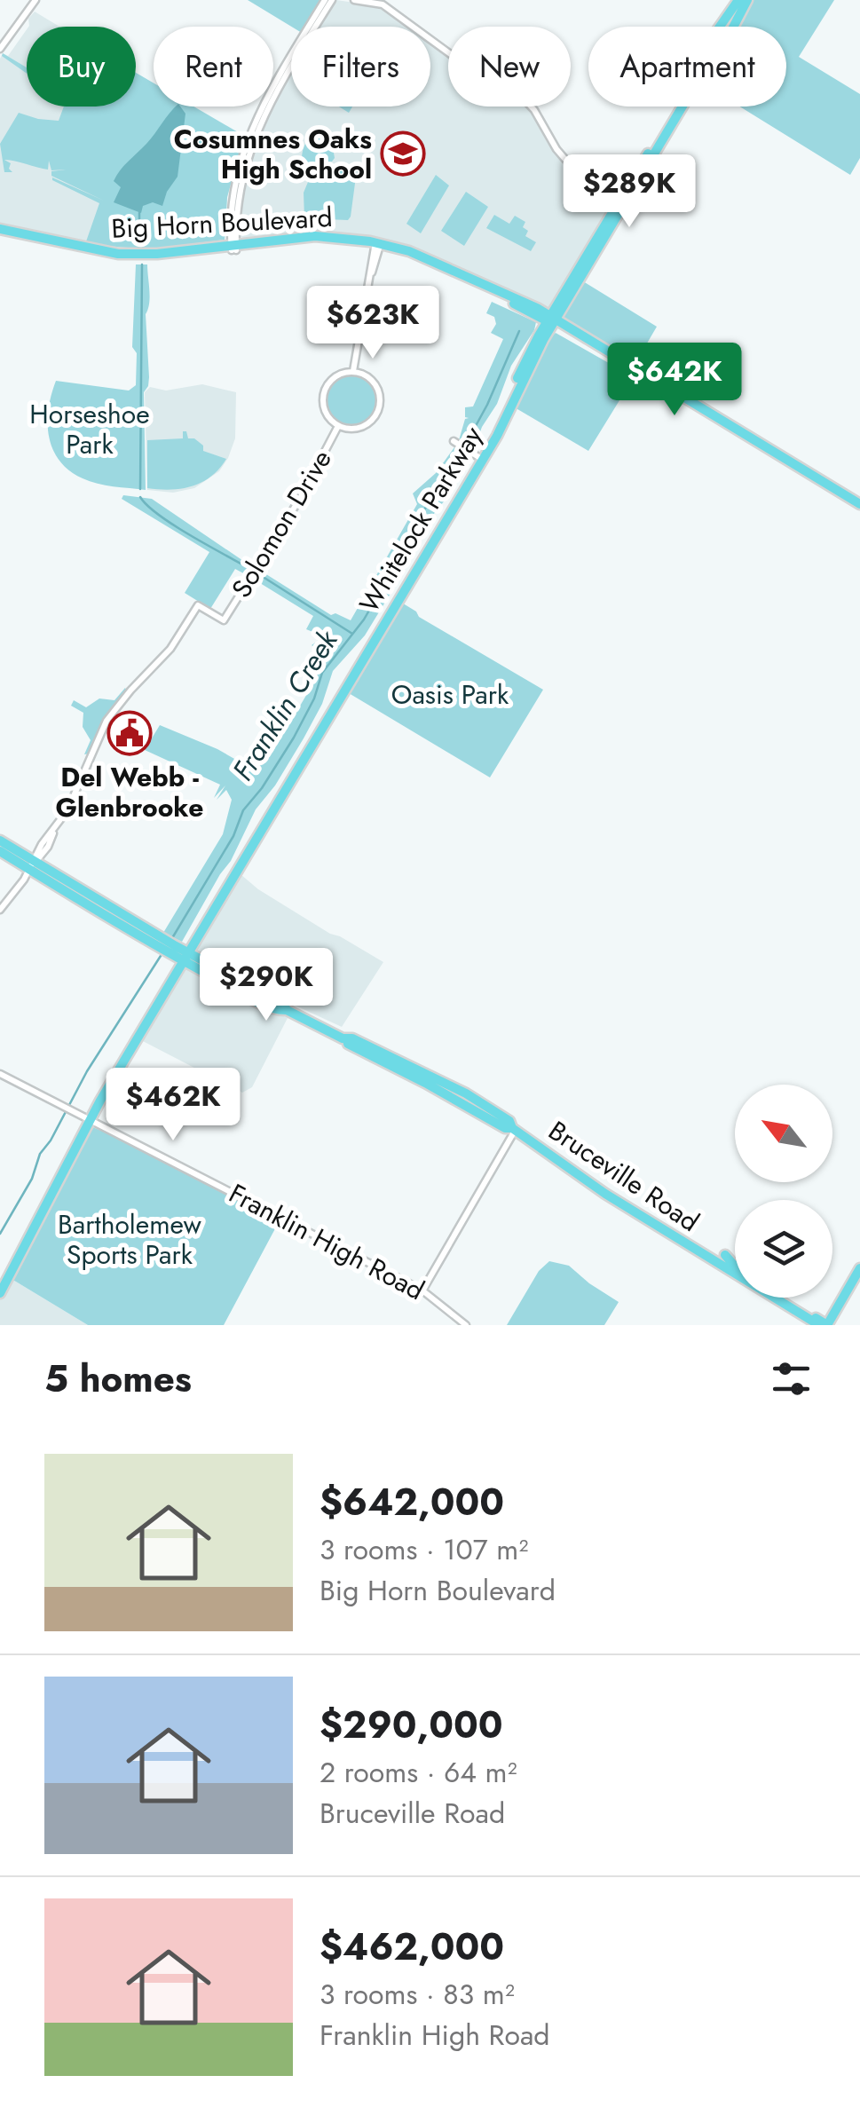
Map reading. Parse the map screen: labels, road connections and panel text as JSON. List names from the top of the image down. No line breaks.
{"streets":{"main road":["Big Horn Boulevard","Whitelock Parkway","Bruceville Road"],"street":["Solomon Drive","Franklin High Road"]},"crossings":[["Big Horn Boulevard","Whitelock Parkway"],["Whitelock Parkway","Bruceville Road"],["Whitelock Parkway","Franklin High Road"],["Solomon Drive","Bruceville Road"]],"water":["Franklin Creek"],"parks":["Horseshoe Park","Oasis Park","Bartholemew Sports Park"],"places":{"school or university":["Cosumnes Oaks High School"],"public building":["Del Webb - Glenbrooke"]},"north":"top left","page":{"chip":["Buy","Rent","Filters","New","Apartment"],"price":["$289K","$623K","$642K","$290K","$462K"],"heading":"5 homes","list":[{"name":"$642,000","note":"3 rooms · 107 m² · Big Horn Boulevard"},{"name":"$290,000","note":"2 rooms · 64 m² · Bruceville Road"},{"name":"$462,000","note":"3 rooms · 83 m² · Franklin High Road"}]}}
